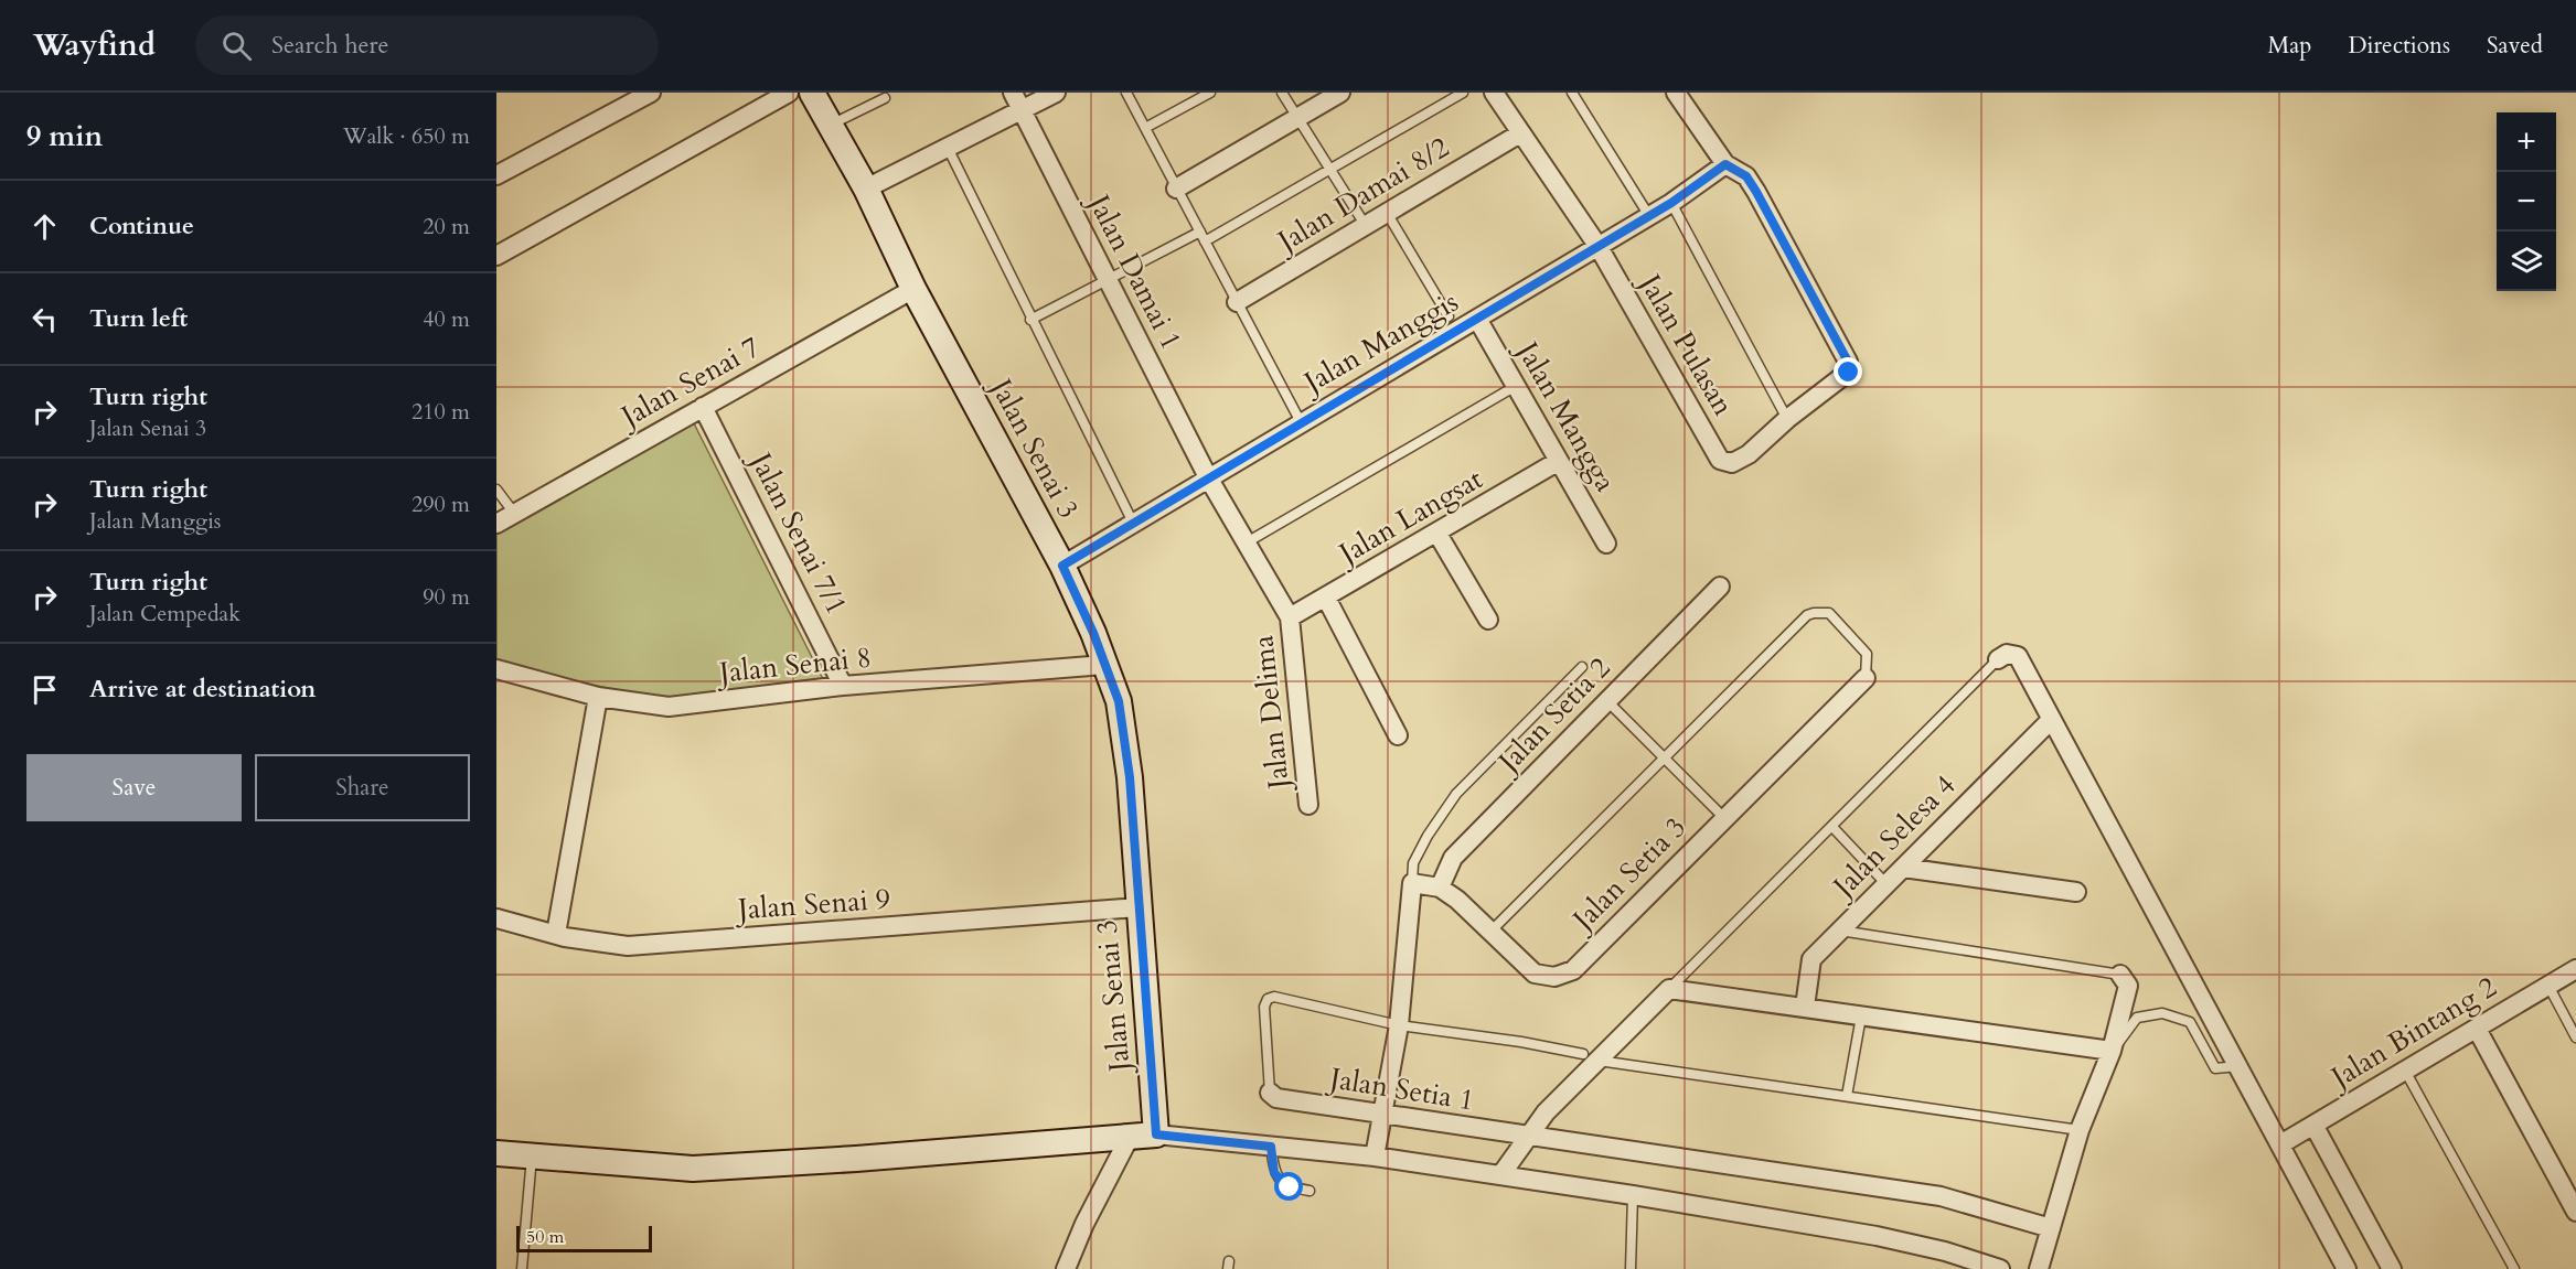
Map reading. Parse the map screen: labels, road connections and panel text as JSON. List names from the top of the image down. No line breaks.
{"streets":{"street":["Jalan Damai 8/2","Jalan Damai 1","Jalan Manggis","Jalan Pulasan","Jalan Senai 7","Jalan Mangga","Jalan Senai 3","Jalan Langsat","Jalan Senai 7/1","Jalan Senai 8","Jalan Delima","Jalan Setia 2","Jalan Selesa 4","Jalan Setia 3","Jalan Senai 9","Jalan Bintang 2","Jalan Setia 1"]},"crossings":[["Jalan Damai 8/2","Jalan Pulasan"],["Jalan Damai 1","Jalan Manggis"],["Jalan Damai 1","Jalan Delima"],["Jalan Manggis","Jalan Pulasan"],["Jalan Manggis","Jalan Mangga"],["Jalan Manggis","Jalan Senai 3"],["Jalan Manggis","Jalan Delima"],["Jalan Senai 7","Jalan Senai 3"],["Jalan Senai 7","Jalan Senai 7/1"],["Jalan Mangga","Jalan Langsat"],["Jalan Senai 3","Jalan Senai 8"],["Jalan Senai 3","Jalan Senai 9"],["Jalan Langsat","Jalan Delima"],["Jalan Senai 7/1","Jalan Senai 8"],["Jalan Setia 2","Jalan Setia 3"]],"scale_bar":"50 m","page":{"header":"Wayfind","search":"Search here","nav":["Map","Directions","Saved"],"heading":["9 min","Walk · 650 m"],"map_buttons":["+","−"],"list":[["Continue","20 m"],["Turn left","40 m"],["Turn right","Jalan Senai 3","210 m"],["Turn right","Jalan Manggis","290 m"],["Turn right","Jalan Cempedak","90 m"],"Arrive at destination"],"buttons":["Save","Share"],"scale":"50 m"}}
